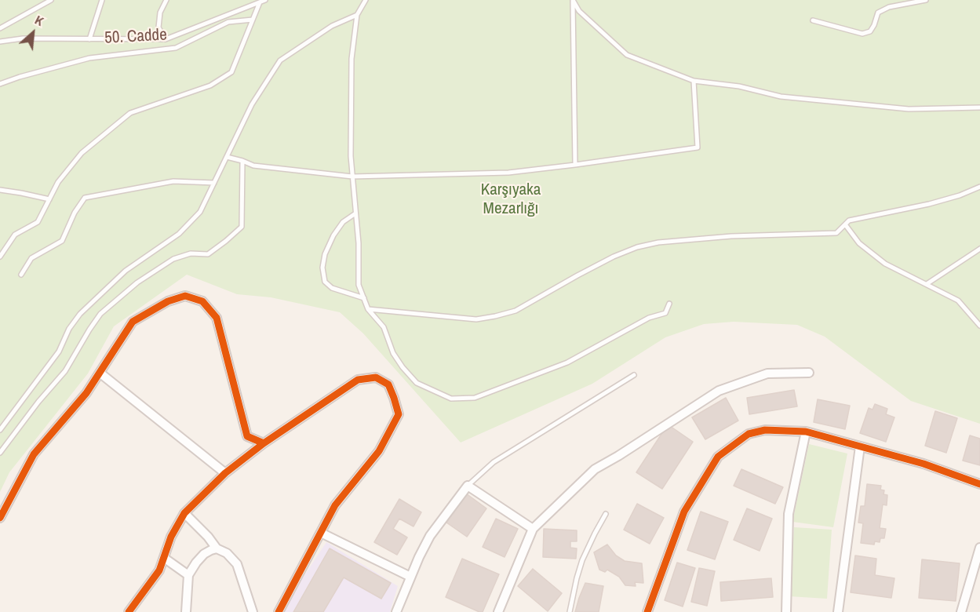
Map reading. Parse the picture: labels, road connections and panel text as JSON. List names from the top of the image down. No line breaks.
{"streets":{"lane":["50. Cadde"]},"parks":["Karşıyaka Mezarlığı"],"north":"top right"}
